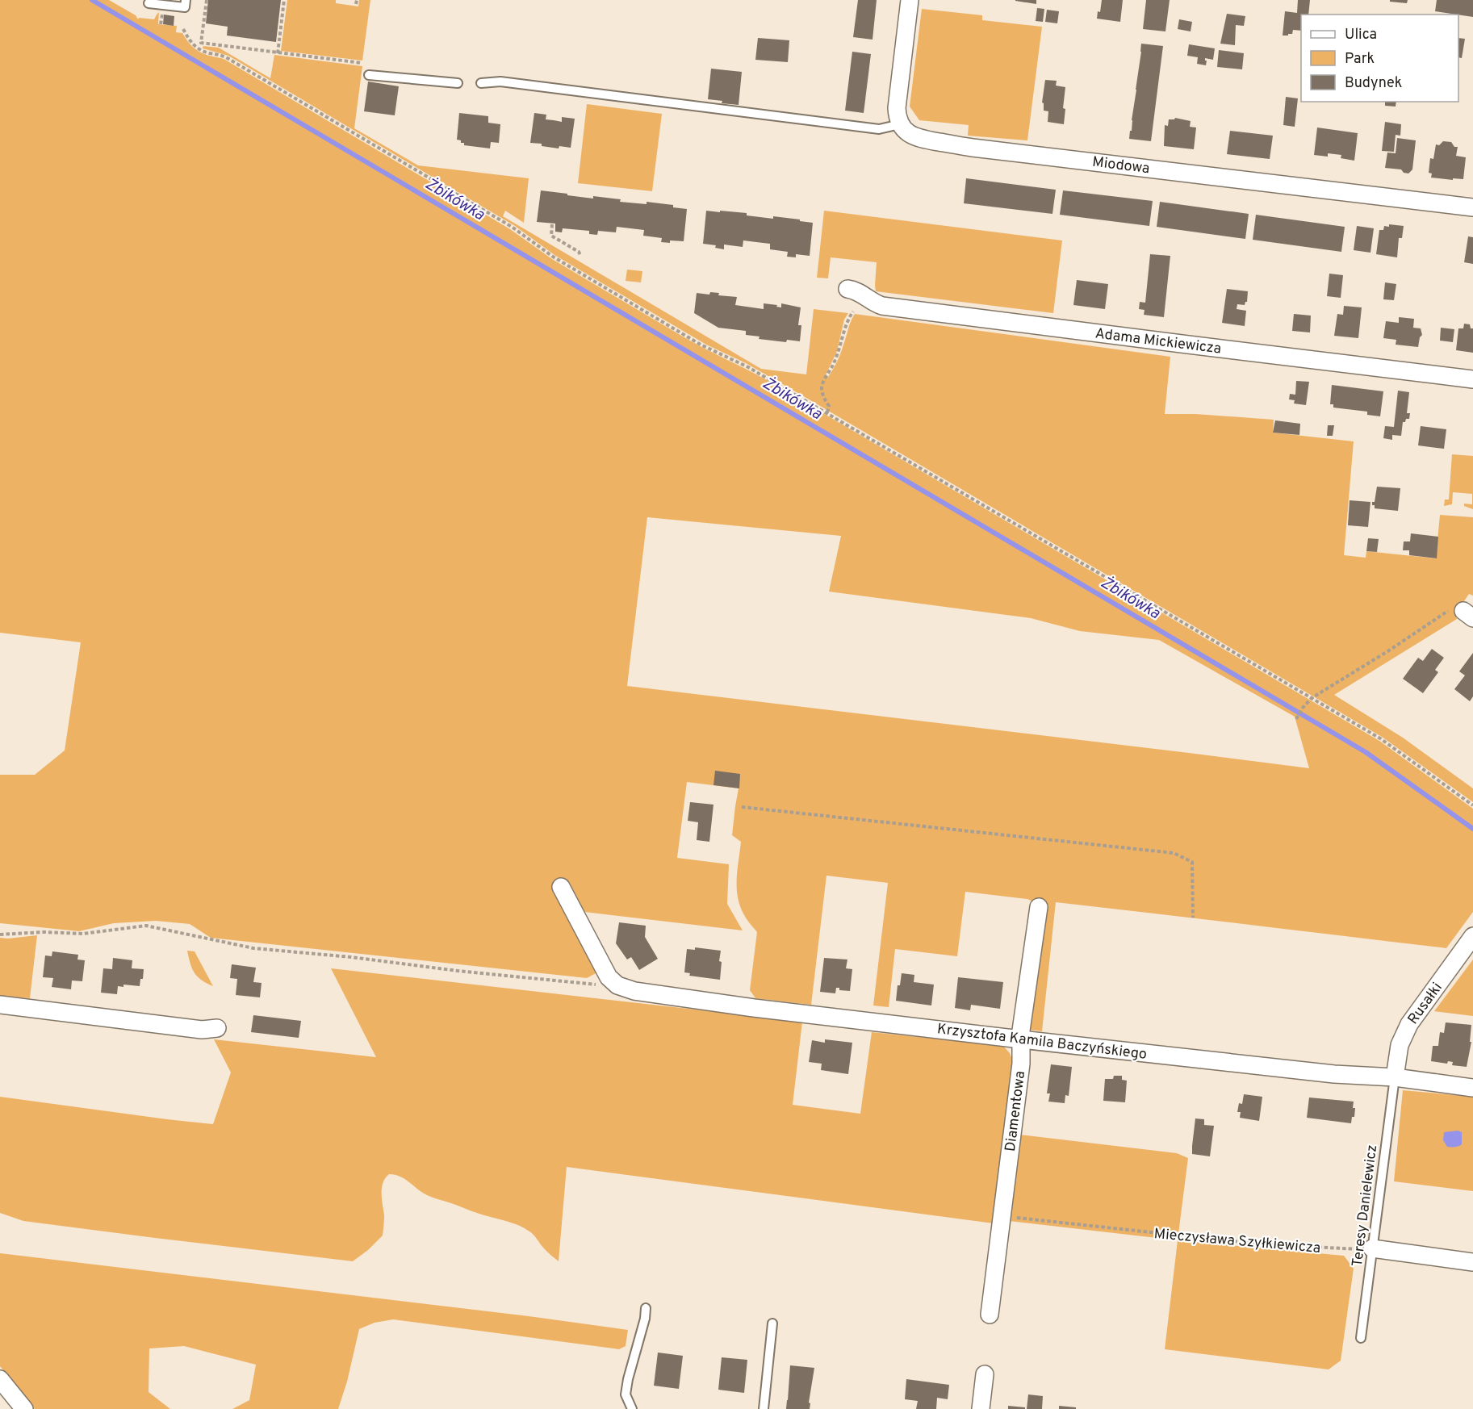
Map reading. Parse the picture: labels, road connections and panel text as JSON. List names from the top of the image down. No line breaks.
{"streets":{"street":["Miodowa","Adama Mickiewicza","Rusałki","Krzysztofa Kamila Baczyńskiego","Diamentowa"],"lane":["Teresy Danielewicz"],"path":["Mieczysława Szyłkiewicza"]},"crossings":[["Rusałki","Krzysztofa Kamila Baczyńskiego"],["Rusałki","Teresy Danielewicz"],["Krzysztofa Kamila Baczyńskiego","Diamentowa"],["Krzysztofa Kamila Baczyńskiego","Teresy Danielewicz"],["Diamentowa","Mieczysława Szyłkiewicza"],["Teresy Danielewicz","Mieczysława Szyłkiewicza"]],"water":["Żbikówka"],"legend":["Ulica","Park","Budynek"]}
